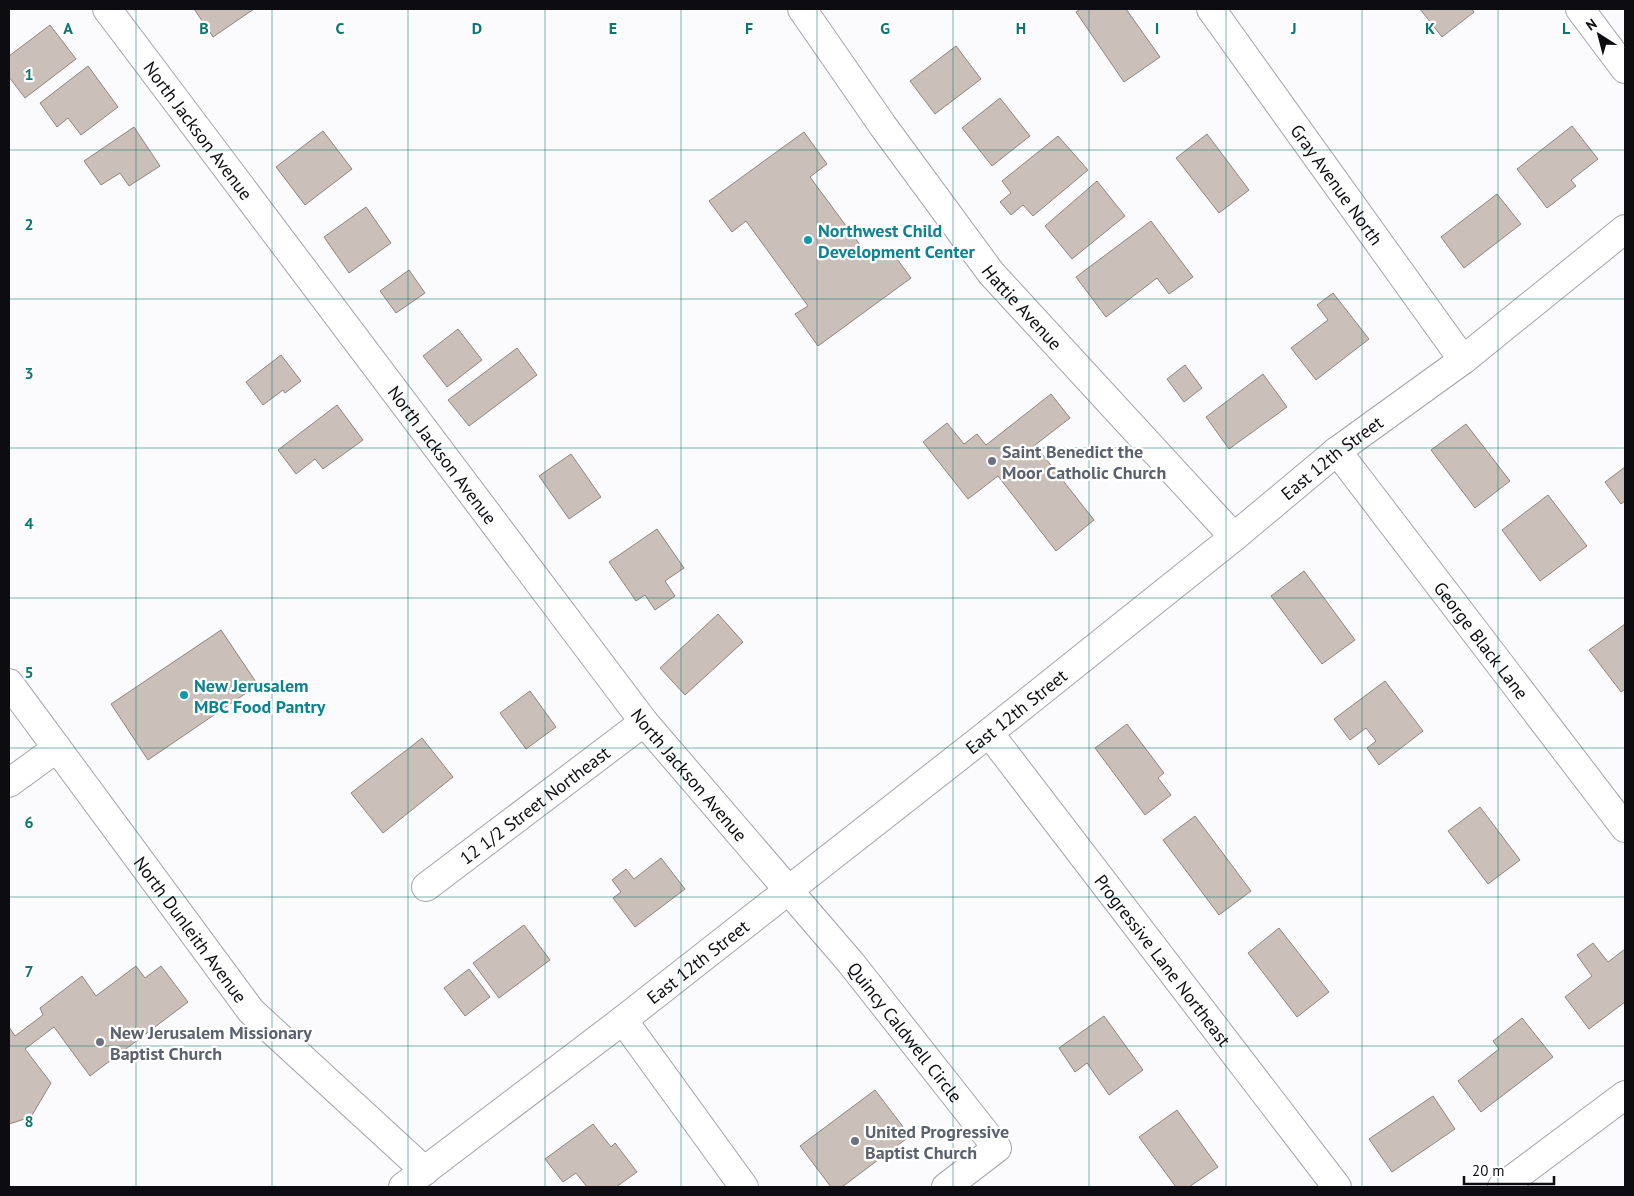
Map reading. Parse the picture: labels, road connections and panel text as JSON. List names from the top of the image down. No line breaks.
{"streets":{"street":["North Jackson Avenue","Gray Avenue North","Hattie Avenue","East 12th Street","George Black Lane","12 1/2 Street Northeast","North Dunleith Avenue","Progressive Lane Northeast","Quincy Caldwell Circle"]},"crossings":[["North Jackson Avenue","East 12th Street"],["North Jackson Avenue","12 1/2 Street Northeast"],["North Jackson Avenue","Quincy Caldwell Circle"],["Gray Avenue North","East 12th Street"],["Hattie Avenue","East 12th Street"],["East 12th Street","George Black Lane"],["East 12th Street","North Dunleith Avenue"],["East 12th Street","Progressive Lane Northeast"],["East 12th Street","Quincy Caldwell Circle"]],"places":["Northwest Child Development Center","Saint Benedict the Moor Catholic Church","New Jerusalem MBC Food Pantry","New Jerusalem Missionary Baptist Church","United Progressive Baptist Church"],"scale_bar":"20 m","north":"top left","grid":{"columns":["A","B","C","D","E","F","G","H","I","J","K","L"],"rows":["1","2","3","4","5","6","7","8"]}}
